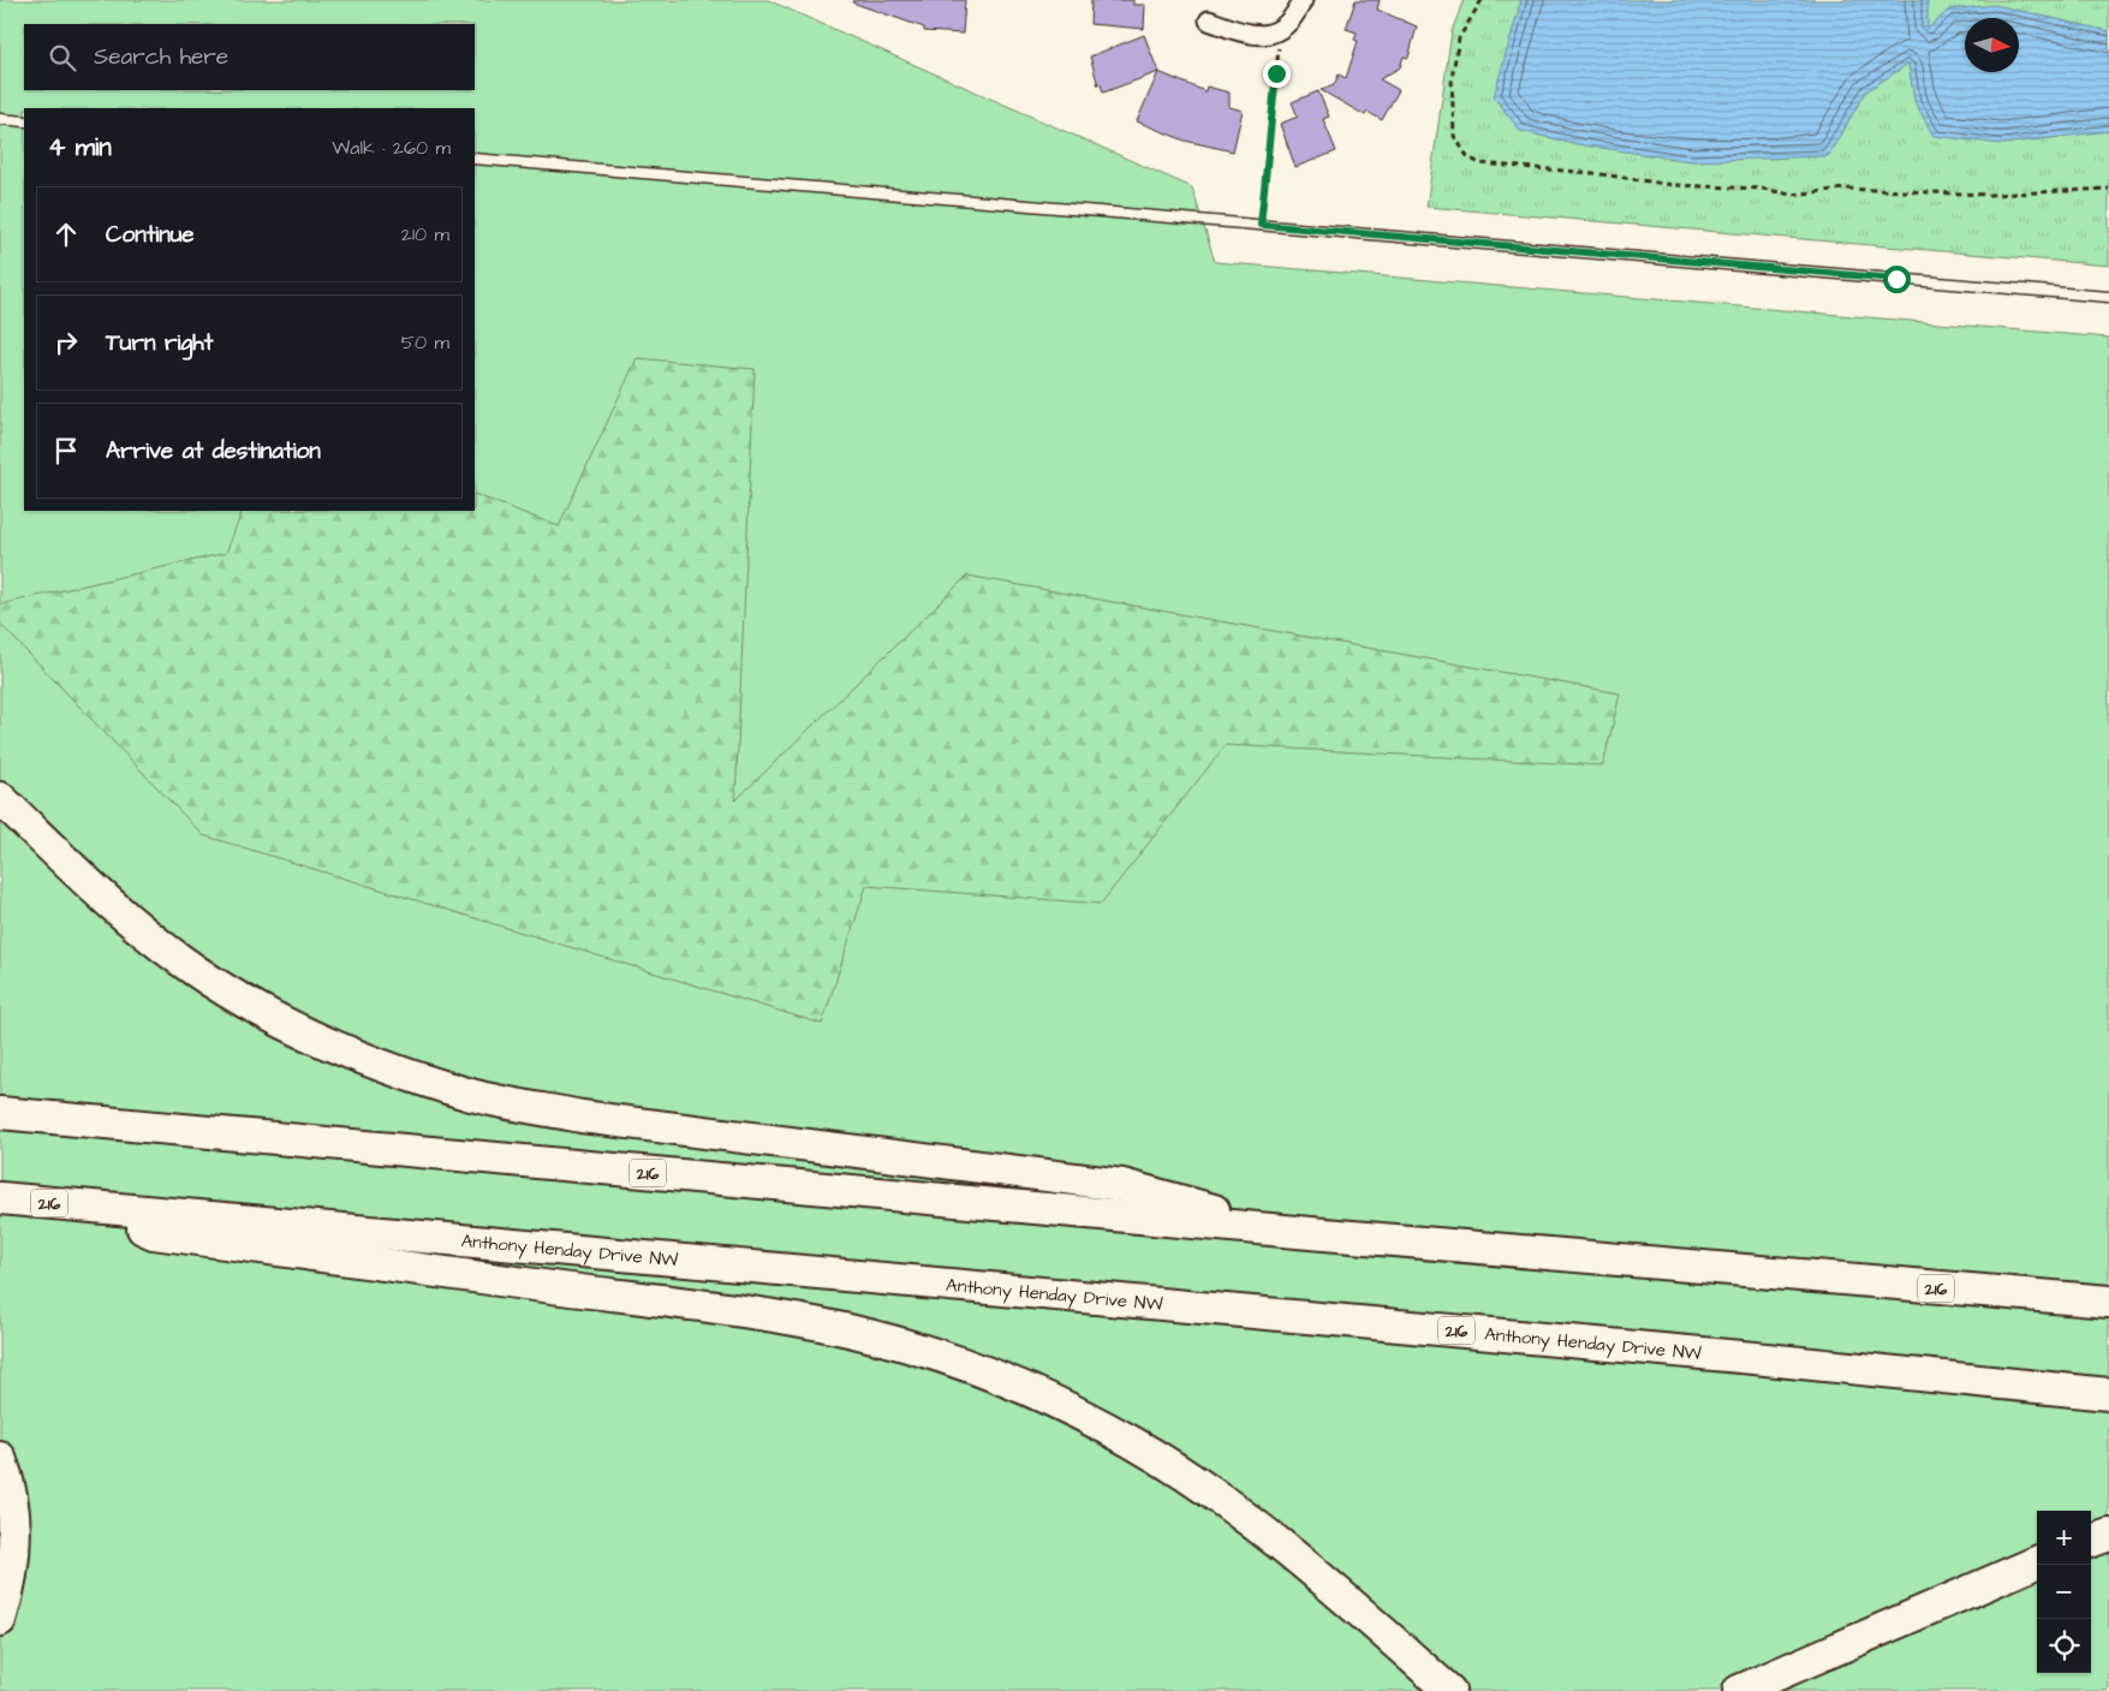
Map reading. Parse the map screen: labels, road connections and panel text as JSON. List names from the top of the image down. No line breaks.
{"streets":{"highway":["216","Anthony Henday Drive NW"]},"north":"right","page":{"search":"Search here","heading":["4 min","Walk · 260 m"],"list":[["Continue","210 m"],["Turn right","50 m"],"Arrive at destination"],"map_buttons":["+","−"]}}
